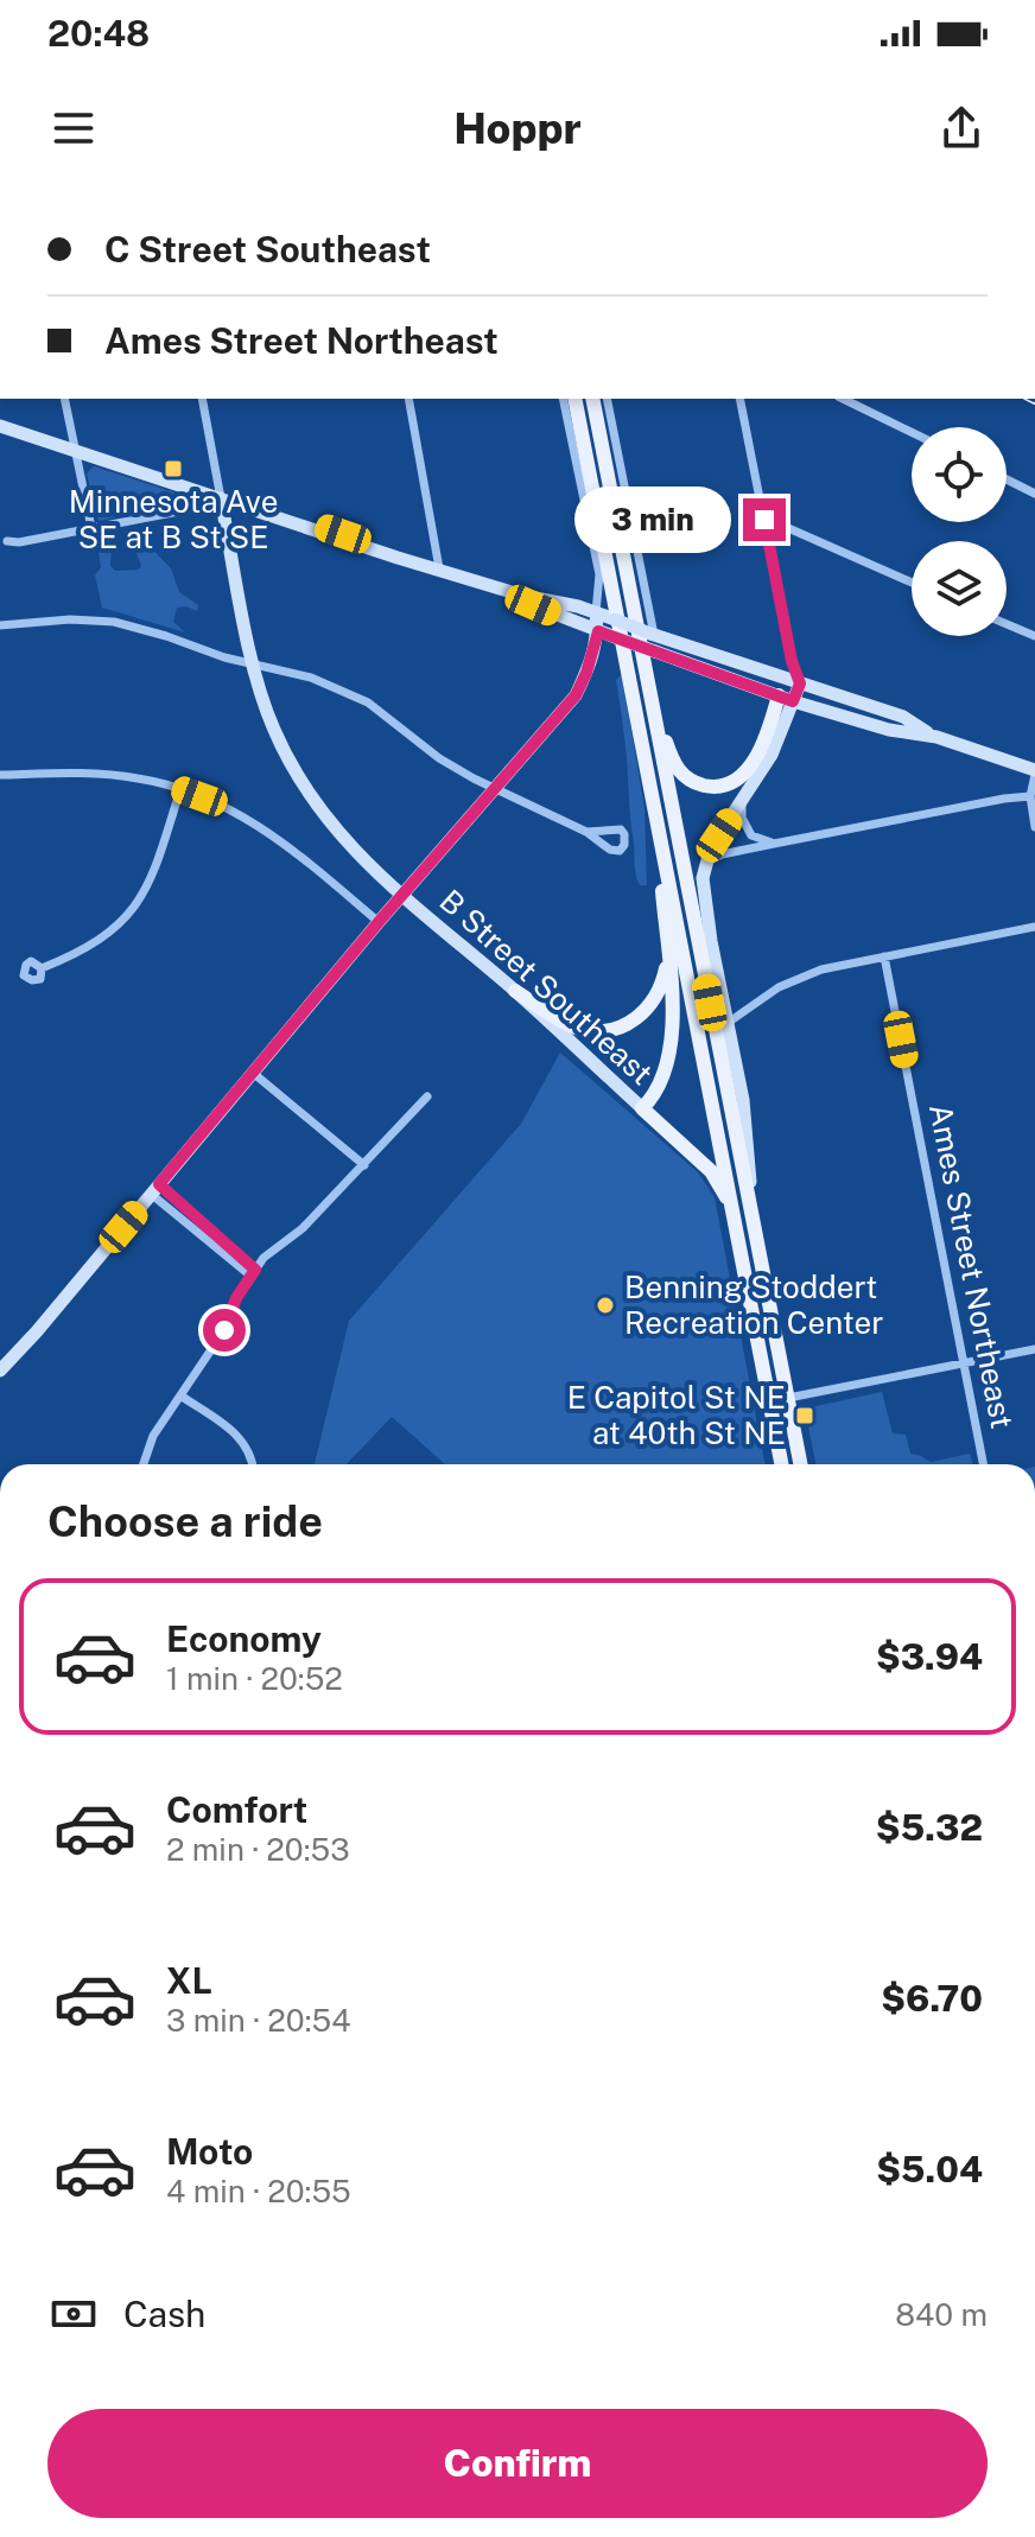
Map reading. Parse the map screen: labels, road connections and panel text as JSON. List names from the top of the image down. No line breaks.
{"streets":{"main road":["B Street Southeast"],"street":["Ames Street Northeast"]},"places":{"transit":["Minnesota Ave SE at B St SE","E Capitol St NE at 40th St NE"],"other":["Benning Stoddert Recreation Center"]},"page":{"status":"20:48","header":"Hoppr","banner":["C Street Southeast","Ames Street Northeast"],"bubble":"3 min","heading":"Choose a ride","list":[{"name":"Economy","note":"1 min · 20:52","value":"$3.94"},{"name":"Comfort","note":"2 min · 20:53","value":"$5.32"},{"name":"XL","note":"3 min · 20:54","value":"$6.70"},{"name":"Moto","note":"4 min · 20:55","value":"$5.04"}],"pay":["Cash","840 m"],"buttons":"Confirm"}}
